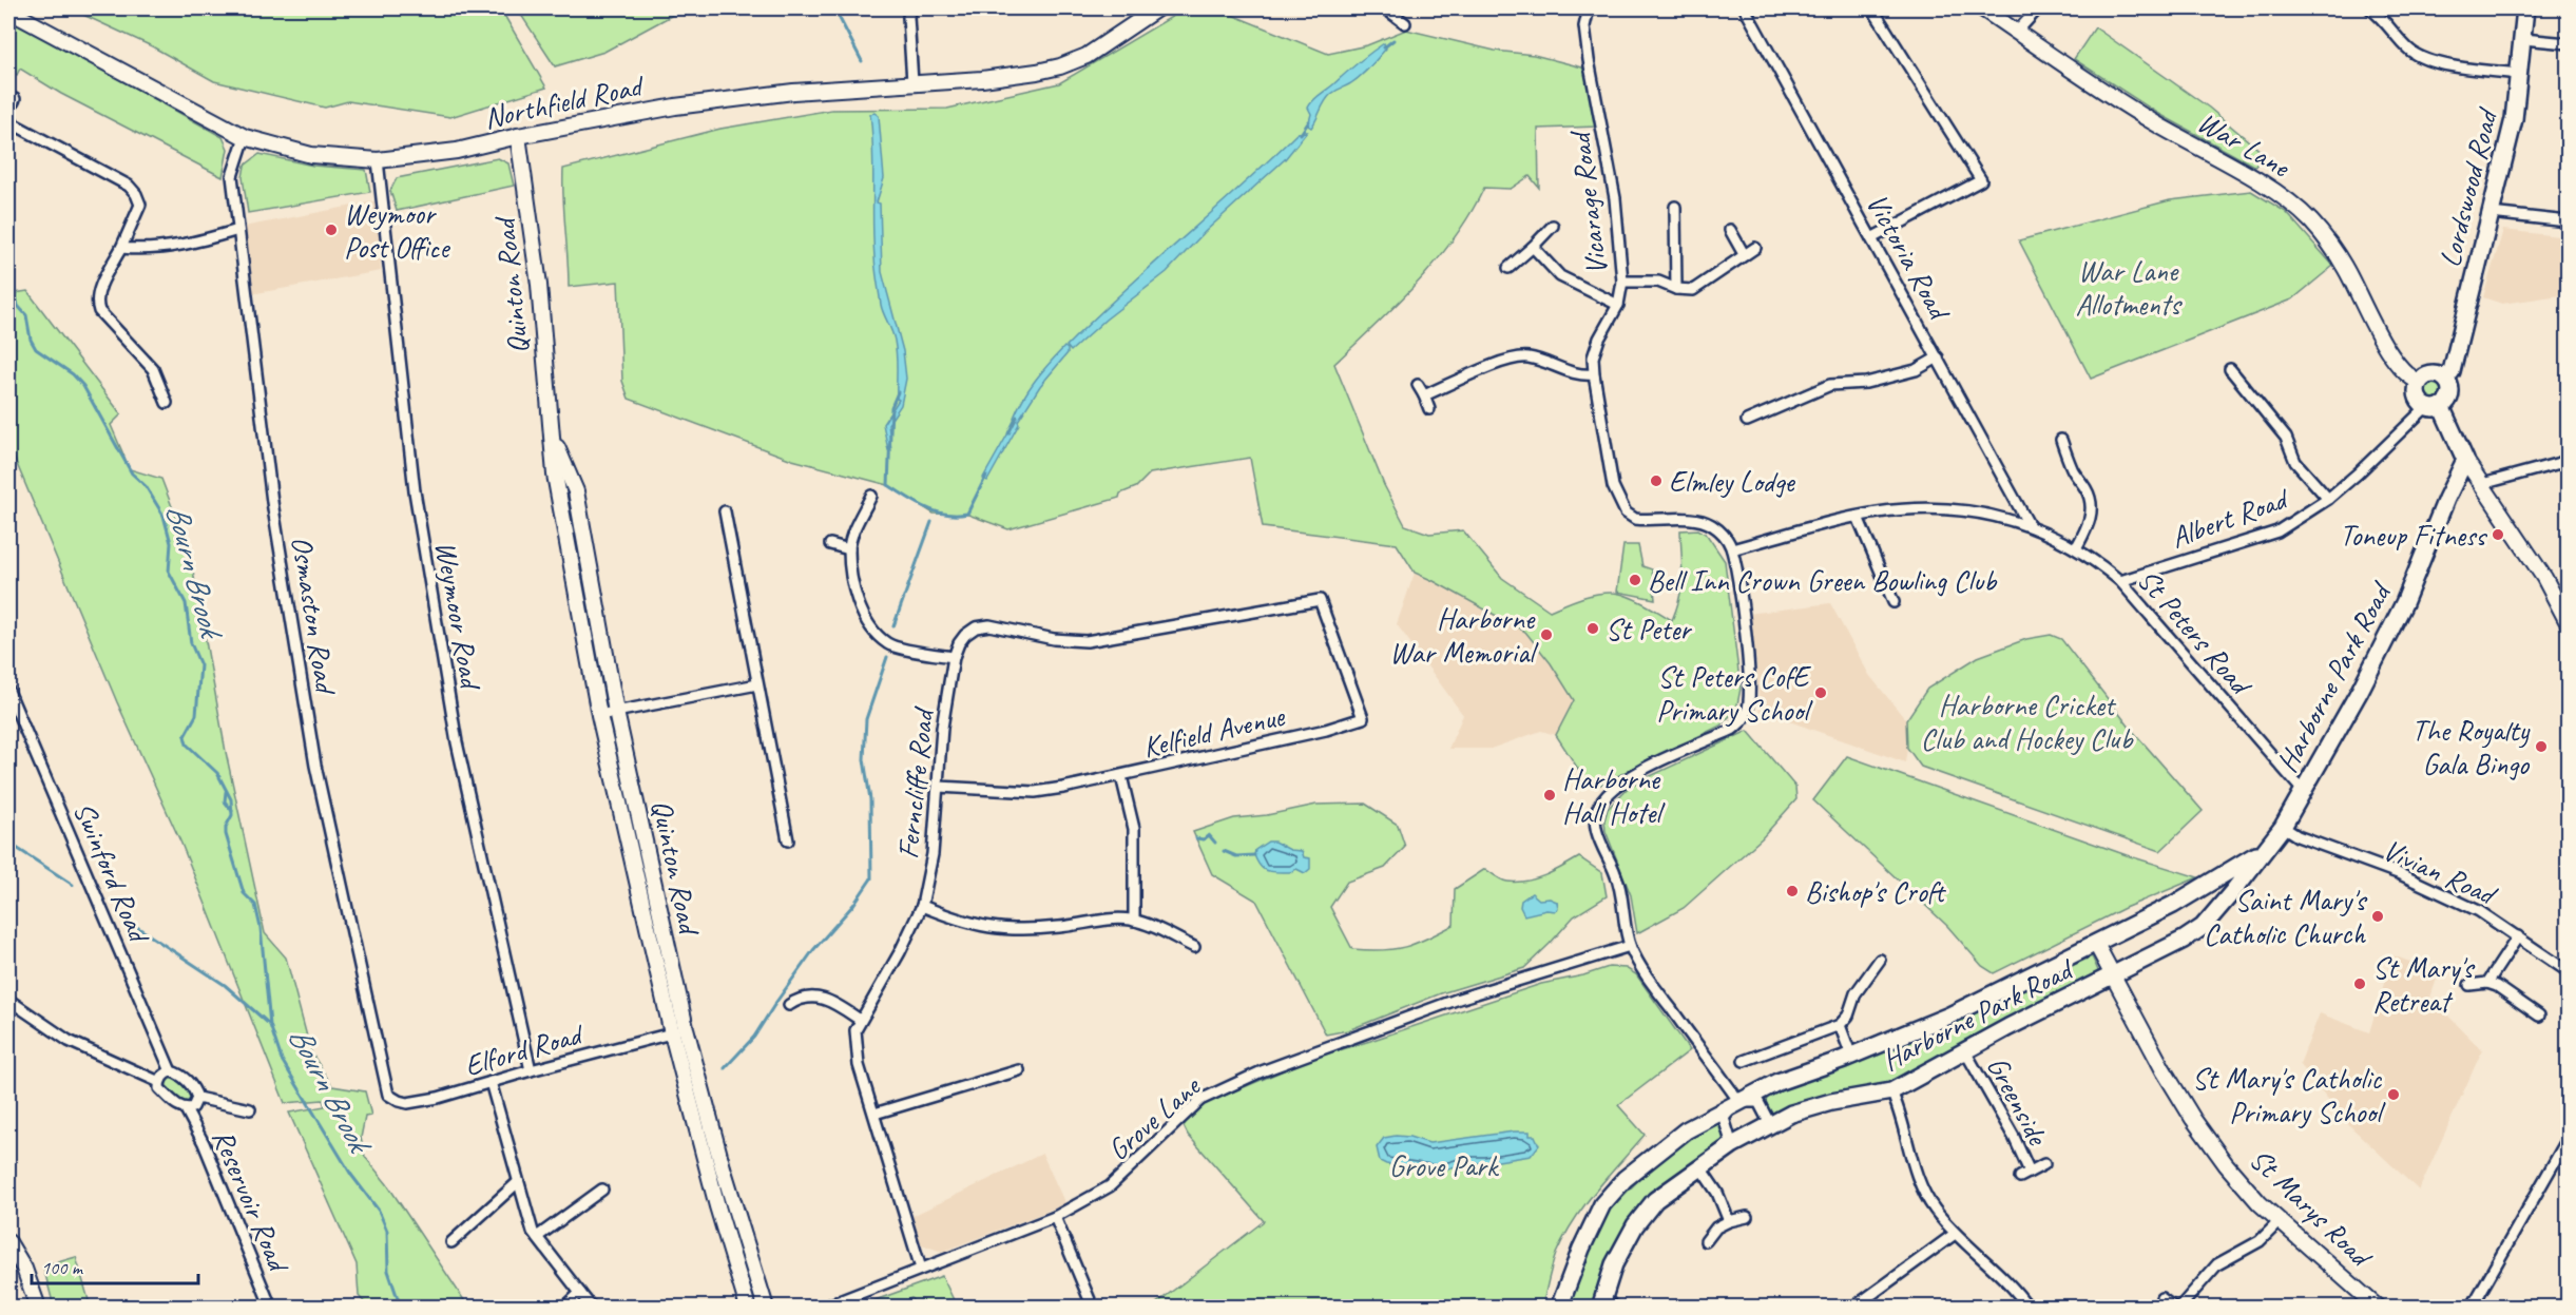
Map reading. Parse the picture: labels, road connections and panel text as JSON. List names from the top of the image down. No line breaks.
{"streets":{"main road":["Lordswood Road","Harborne Park Road"],"street":["Northfield Road","War Lane","Vicarage Road","Victoria Road","Quinton Road","Albert Road","Osmaston Road","Weymoor Road","St Peters Road","Kelfield Avenue","Ferncliffe Road","Swinford Road","Vivian Road","Elford Road","Greenside","Grove Lane","Reservoir Road","St Marys Road"]},"crossings":[["Northfield Road","Quinton Road"],["Northfield Road","Osmaston Road"],["Northfield Road","Weymoor Road"],["War Lane","Lordswood Road"],["War Lane","Albert Road"],["Lordswood Road","Albert Road"],["Vicarage Road","St Peters Road"],["Victoria Road","St Peters Road"],["Quinton Road","Elford Road"],["Albert Road","St Peters Road"],["Osmaston Road","Elford Road"],["Weymoor Road","Elford Road"],["St Peters Road","Harborne Park Road"],["Harborne Park Road","Vivian Road"],["Harborne Park Road","Greenside"],["Harborne Park Road","St Marys Road"],["Kelfield Avenue","Ferncliffe Road"],["Ferncliffe Road","Grove Lane"]],"water":["Bourn Brook"],"parks":["War Lane Allotments","Harborne Cricket Club and Hockey Club","Grove Park"],"places":["Weymoor Post Office","Elmley Lodge","Toneup Fitness","Bell Inn Crown Green Bowling Club","St Peter","Harborne War Memorial","St Peters CofE Primary School","The Royalty Gala Bingo","Harborne Hall Hotel","Bishop's Croft","Saint Mary's Catholic Church","St Mary's Retreat","St Mary's Catholic Primary School"],"scale_bar":"100 m"}
